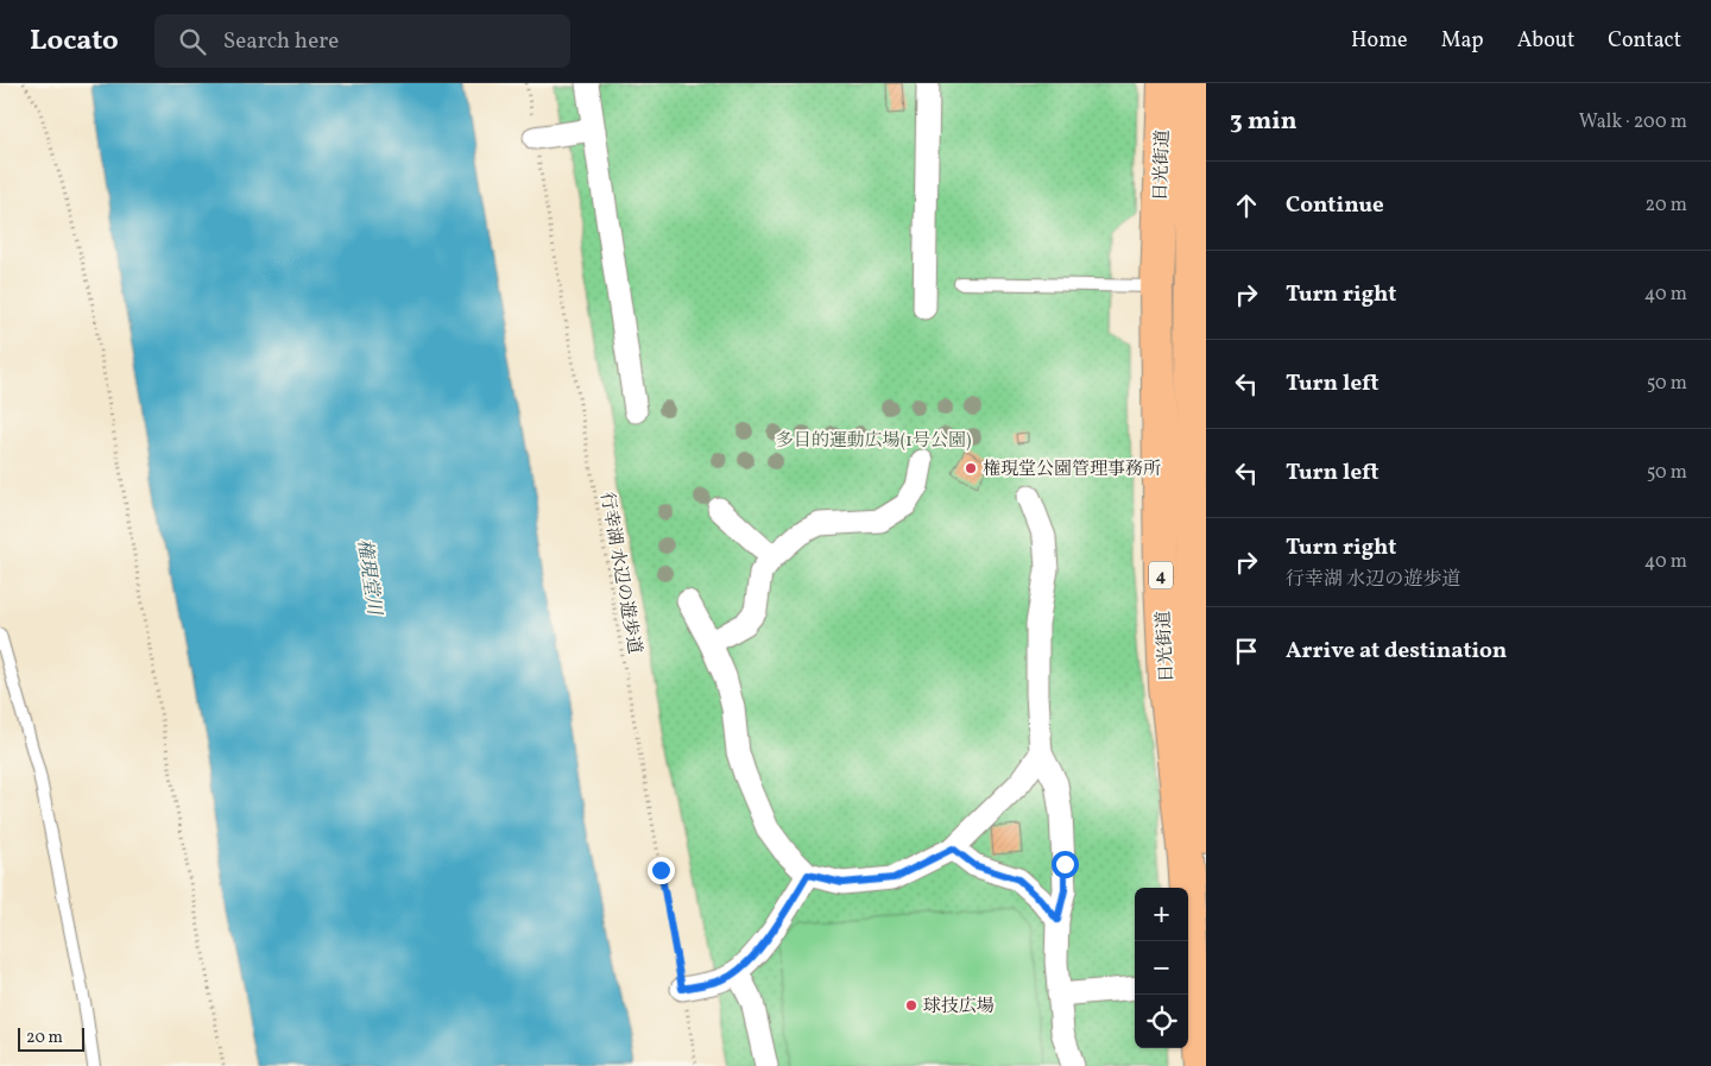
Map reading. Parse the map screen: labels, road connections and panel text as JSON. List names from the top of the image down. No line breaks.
{"streets":{"highway":["日光街道","4"],"path":["行幸湖 水辺の遊歩道"]},"water":["権現堂川"],"parks":["多目的運動広場(1号公園)"],"places":["権現堂公園管理事務所","球技広場"],"scale_bar":"20 m","page":{"header":"Locato","search":"Search here","nav":["Home","Map","About","Contact"],"heading":["3 min","Walk · 200 m"],"list":[["Continue","20 m"],["Turn right","40 m"],["Turn left","50 m"],["Turn left","50 m"],["Turn right","行幸湖 水辺の遊歩道","40 m"],"Arrive at destination"],"map_buttons":["+","−"],"scale":"20 m"}}
